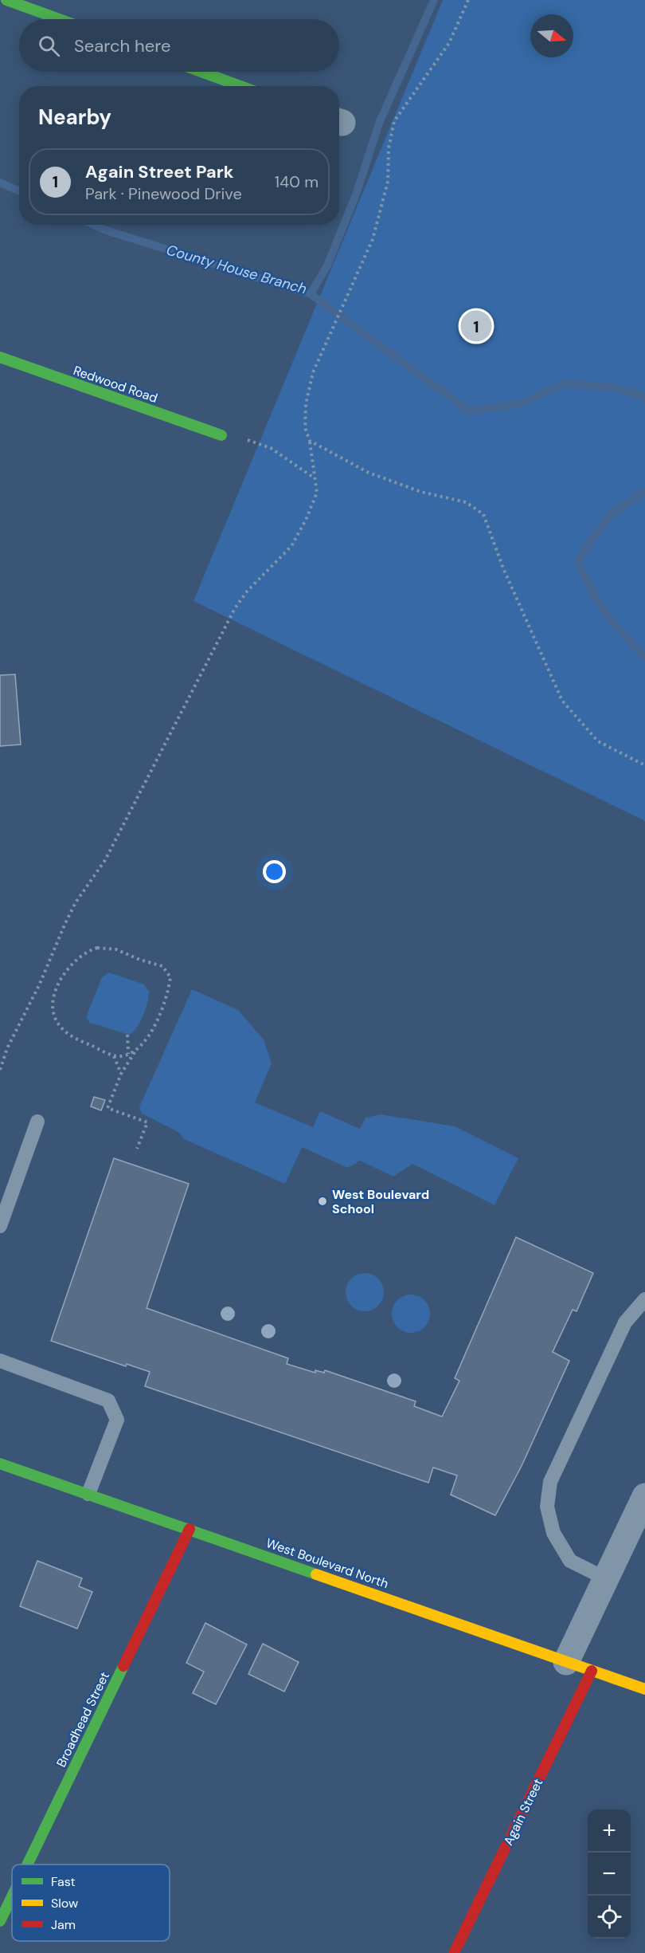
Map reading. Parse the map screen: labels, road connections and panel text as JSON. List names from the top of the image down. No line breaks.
{"streets":{"street":["Redwood Road","West Boulevard North","Broadhead Street","Again Street"]},"crossings":[["West Boulevard North","Broadhead Street"],["West Boulevard North","Again Street"]],"water":["County House Branch"],"places":["West Boulevard School"],"legend":["Fast","Slow","Jam"],"north":"right","page":{"search":"Search here","heading":"Nearby","list":[{"mark":"1","name":"Again Street Park","note":"Park · Pinewood Drive","value":"140 m"}],"pins":"1","map_buttons":["+","−"]}}
